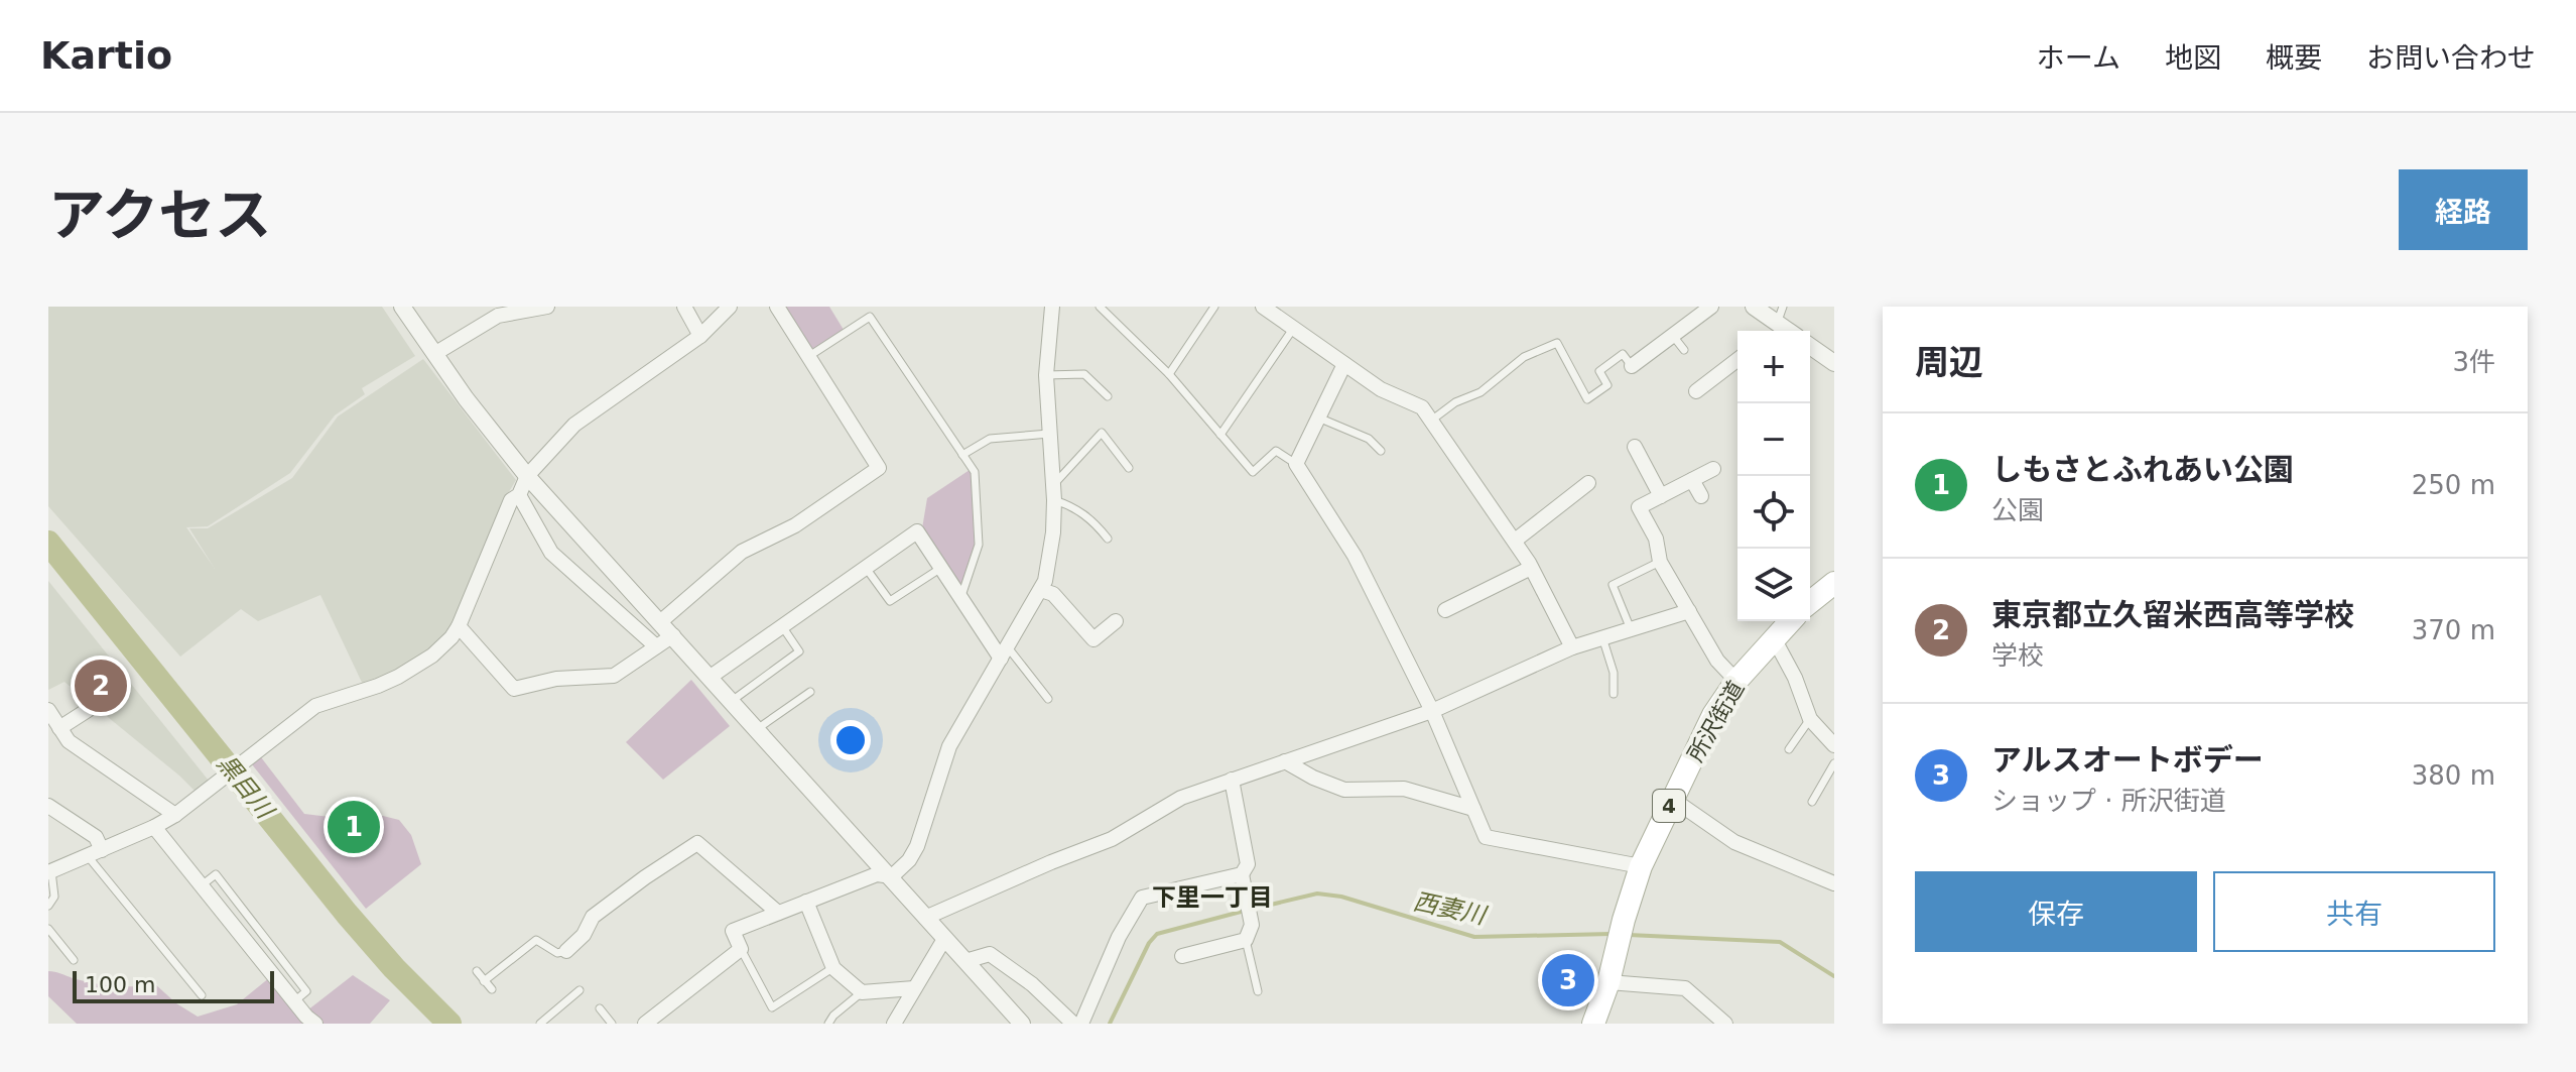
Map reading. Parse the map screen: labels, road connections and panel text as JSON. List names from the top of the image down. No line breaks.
{"streets":{"main road":["所沢街道","4"]},"districts":["下里一丁目"],"water":["黒目川","西妻川"],"scale_bar":"100 m","page":{"header":"Kartio","nav":["ホーム","地図","概要","お問い合わせ"],"title":"アクセス","buttons":["経路",["保存","共有"]],"heading":["周辺","3件"],"map_buttons":["+","−"],"list":[{"mark":"1","name":"しもさとふれあい公園","note":"公園","value":"250 m"},{"mark":"2","name":"東京都立久留米西高等学校","note":"学校","value":"370 m"},{"mark":"3","name":"アルスオートボデー","note":"ショップ · 所沢街道","value":"380 m"}],"pins":["2","1","3"],"scale":"100 m"}}
